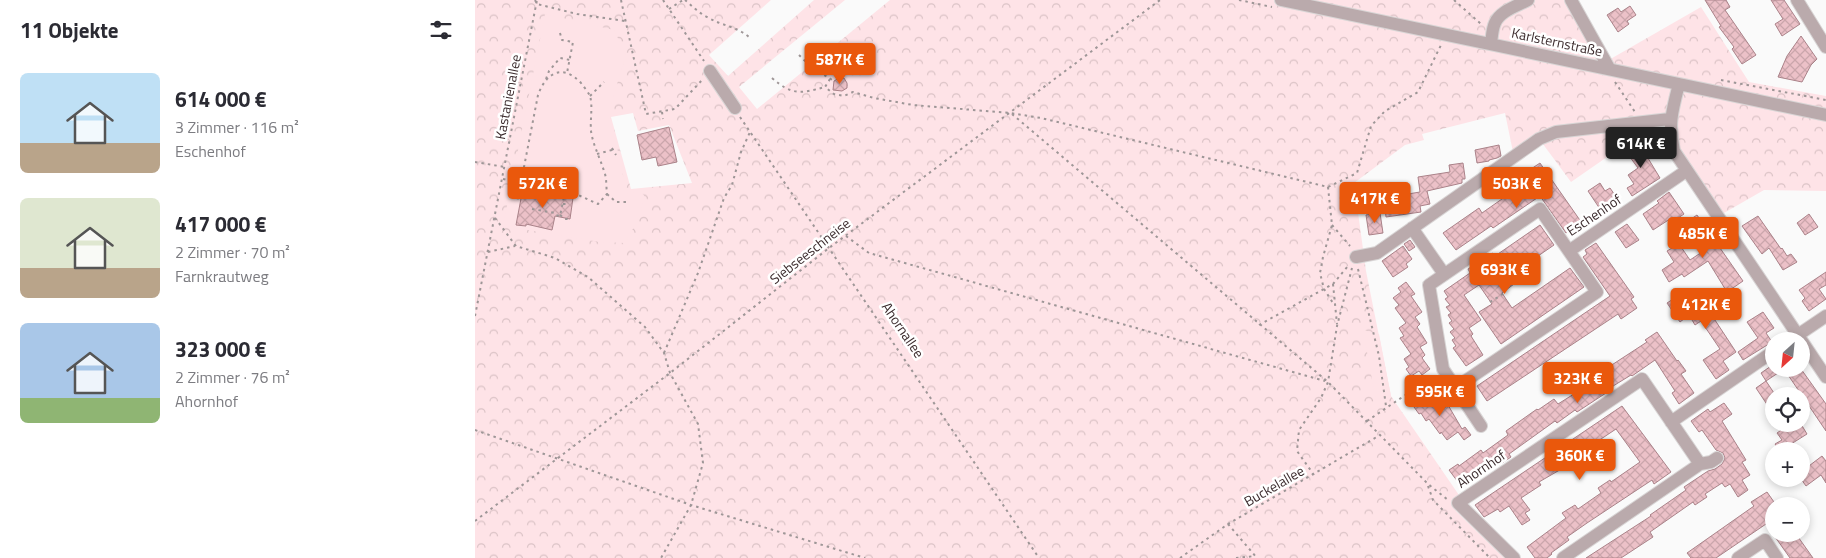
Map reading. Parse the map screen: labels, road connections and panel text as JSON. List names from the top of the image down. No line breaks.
{"streets":{"street":["Karlsternstraße","Eschenhof","Ahornhof"],"path":["Kastanienallee","Siebseeschneise","Ahornallee","Buckelallee"]},"crossings":[["Siebseeschneise","Ahornallee"]],"north":"bottom left","page":{"heading":"11 Objekte","price":["587K €","614K €","572K €","503K €","417K €","485K €","693K €","412K €","323K €","595K €","360K €"],"list":[{"name":"614 000 €","note":"3 Zimmer · 116 m² · Eschenhof"},{"name":"417 000 €","note":"2 Zimmer · 70 m² · Farnkrautweg"},{"name":"323 000 €","note":"2 Zimmer · 76 m² · Ahornhof"}],"map_buttons":["+","−"]}}
